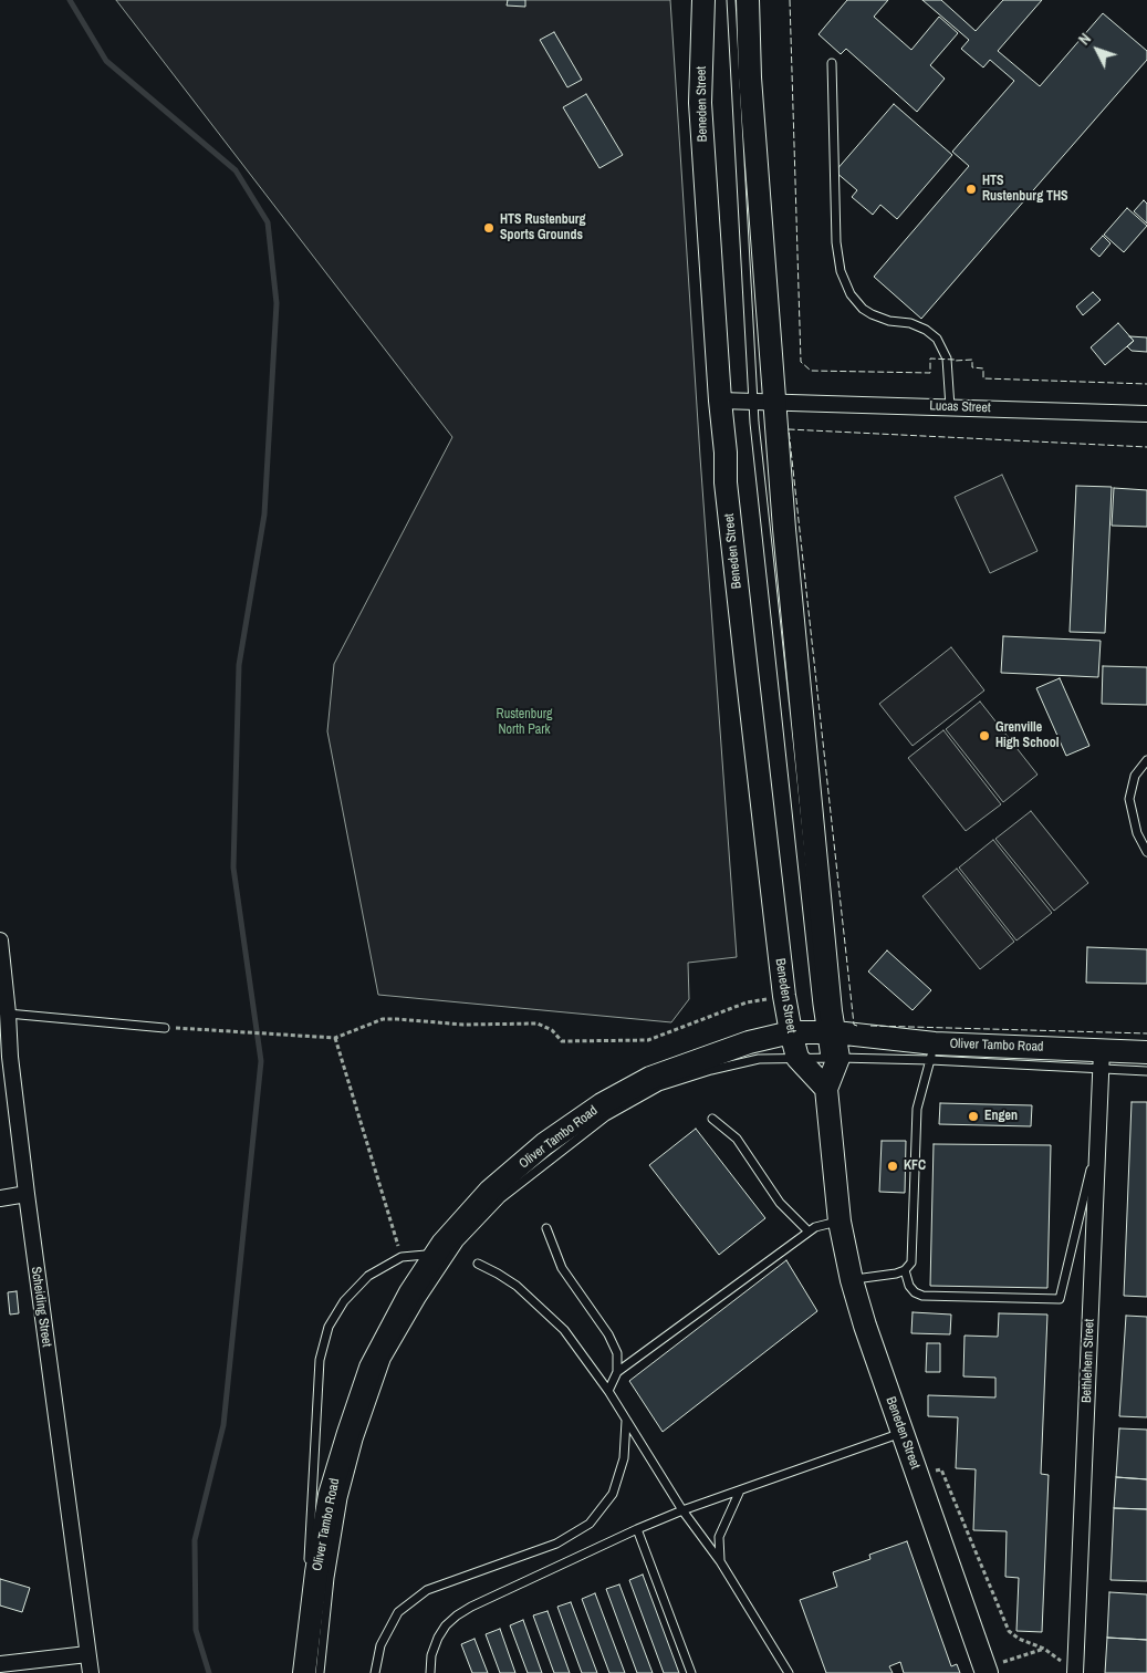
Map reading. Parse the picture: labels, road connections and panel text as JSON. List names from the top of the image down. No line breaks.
{"streets":{"main road":["Beneden Street","Oliver Tambo Road"],"street":["Lucas Street","Scheiding Street","Bethlehem Street"]},"crossings":[["Beneden Street","Lucas Street"],["Beneden Street","Oliver Tambo Road"],["Oliver Tambo Road","Bethlehem Street"]],"parks":["Rustenburg North Park"],"places":["HTS Rustenburg THS","HTS Rustenburg Sports Grounds","Grenville High School","Engen","KFC"],"north":"top left"}
